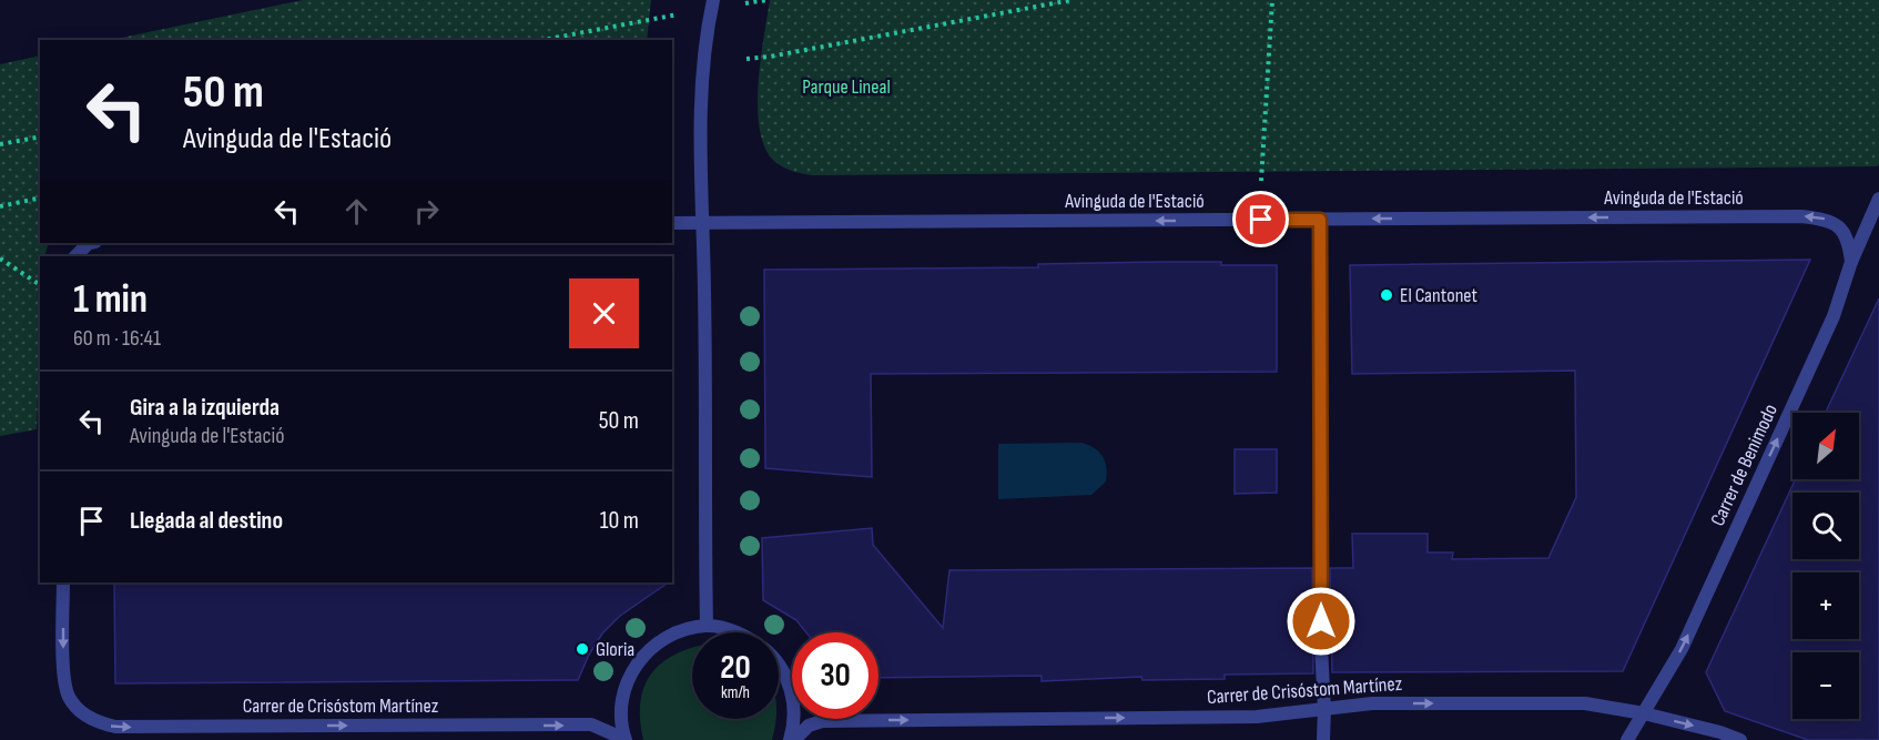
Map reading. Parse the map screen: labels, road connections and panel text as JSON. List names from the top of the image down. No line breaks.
{"streets":{"street":["Avinguda de l'Estació","Carrer de Benimodo","Carrer de Crisóstom Martínez"]},"crossings":[["Avinguda de l'Estació","Carrer de Benimodo"],["Carrer de Benimodo","Carrer de Crisóstom Martínez"]],"one_way":["Avinguda de l'Estació","Carrer de Benimodo","Carrer de Crisóstom Martínez"],"parks":["Parque Lineal"],"places":["El Cantonet","Gloria"],"north":"top right","page":{"turn":["50 m","Avinguda de l'Estació"],"heading":["1 min","60 m · 16:41"],"list":[{"name":"Gira a la izquierda","note":"Avinguda de l'Estació","value":"50 m"},{"name":"Llegada al destino","value":"10 m"}],"map_buttons":["+","−"],"speed":"20 km/h","limit":"30"}}
